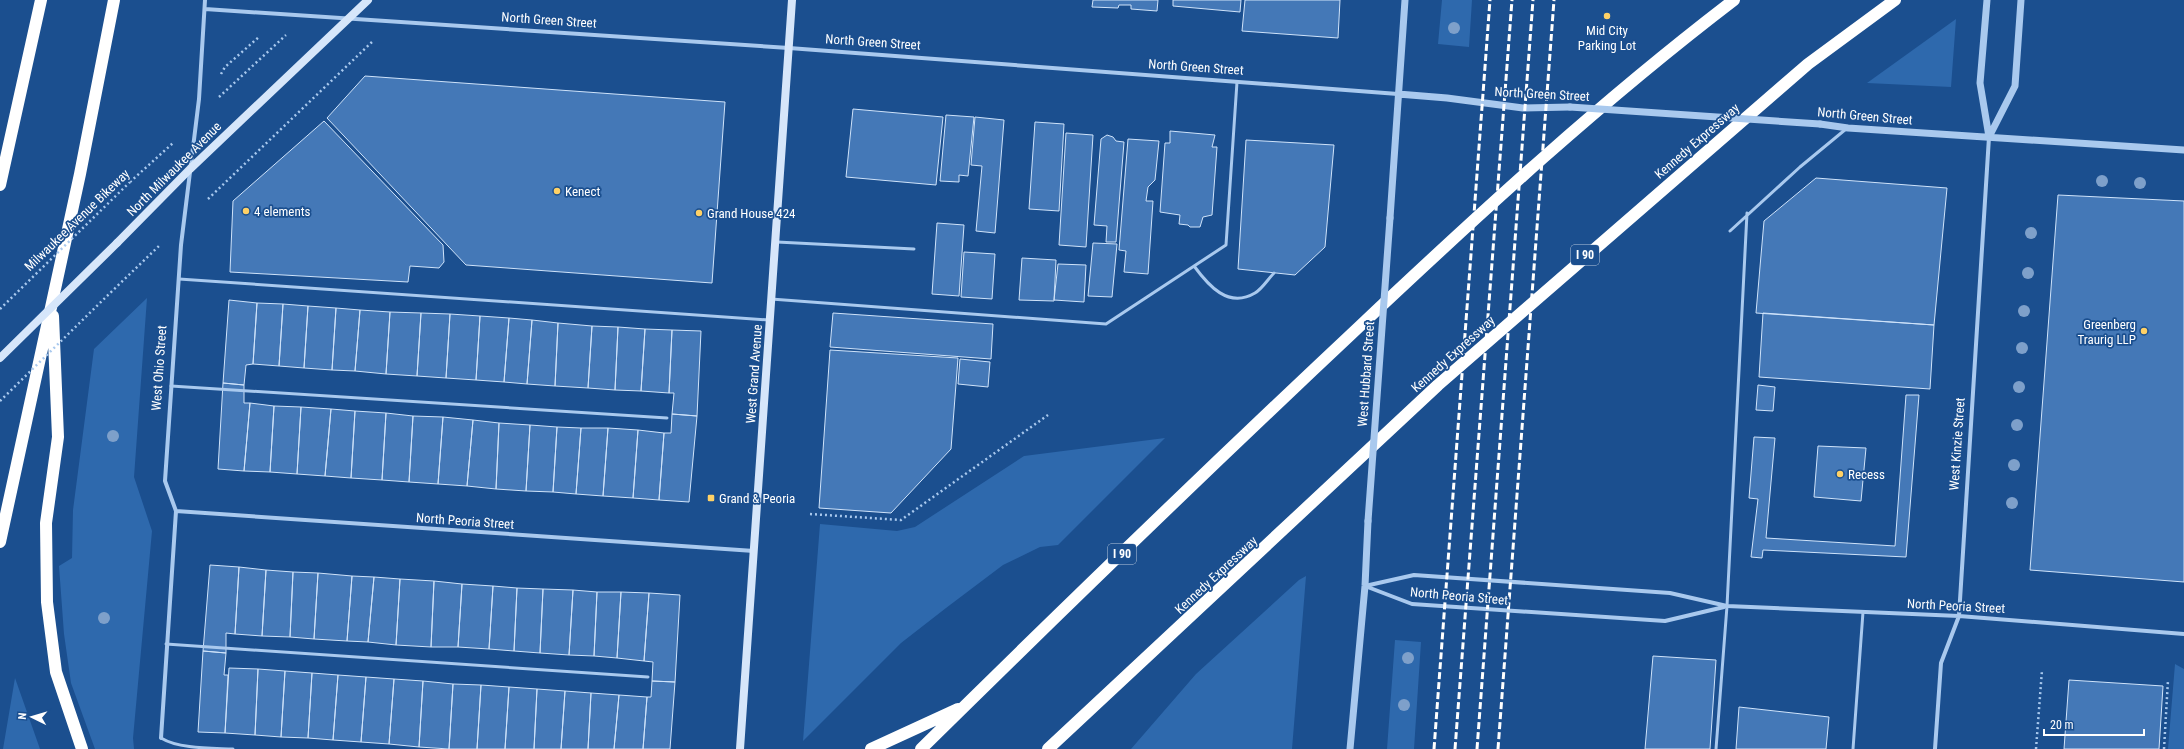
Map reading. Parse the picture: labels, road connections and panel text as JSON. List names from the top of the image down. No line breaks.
{"streets":{"highway":["Kennedy Expressway","I 90"],"main road":["North Milwaukee Avenue","West Grand Avenue"],"street":["North Green Street","West Ohio Street","West Hubbard Street","West Kinzie Street","North Peoria Street"],"path":["Milwaukee Avenue Bikeway"]},"crossings":[["North Green Street","North Milwaukee Avenue"],["North Green Street","West Ohio Street"],["North Green Street","West Grand Avenue"],["North Green Street","West Hubbard Street"],["North Green Street","West Kinzie Street"],["North Milwaukee Avenue","West Ohio Street"],["West Ohio Street","North Peoria Street"],["West Grand Avenue","North Peoria Street"],["West Hubbard Street","North Peoria Street"],["West Kinzie Street","North Peoria Street"]],"places":{"other":["Mid City Parking Lot","Kenect","4 elements","Grand House 424","Greenberg Traurig LLP","Recess"],"transit":["Grand & Peoria"]},"scale_bar":"20 m","north":"left"}
